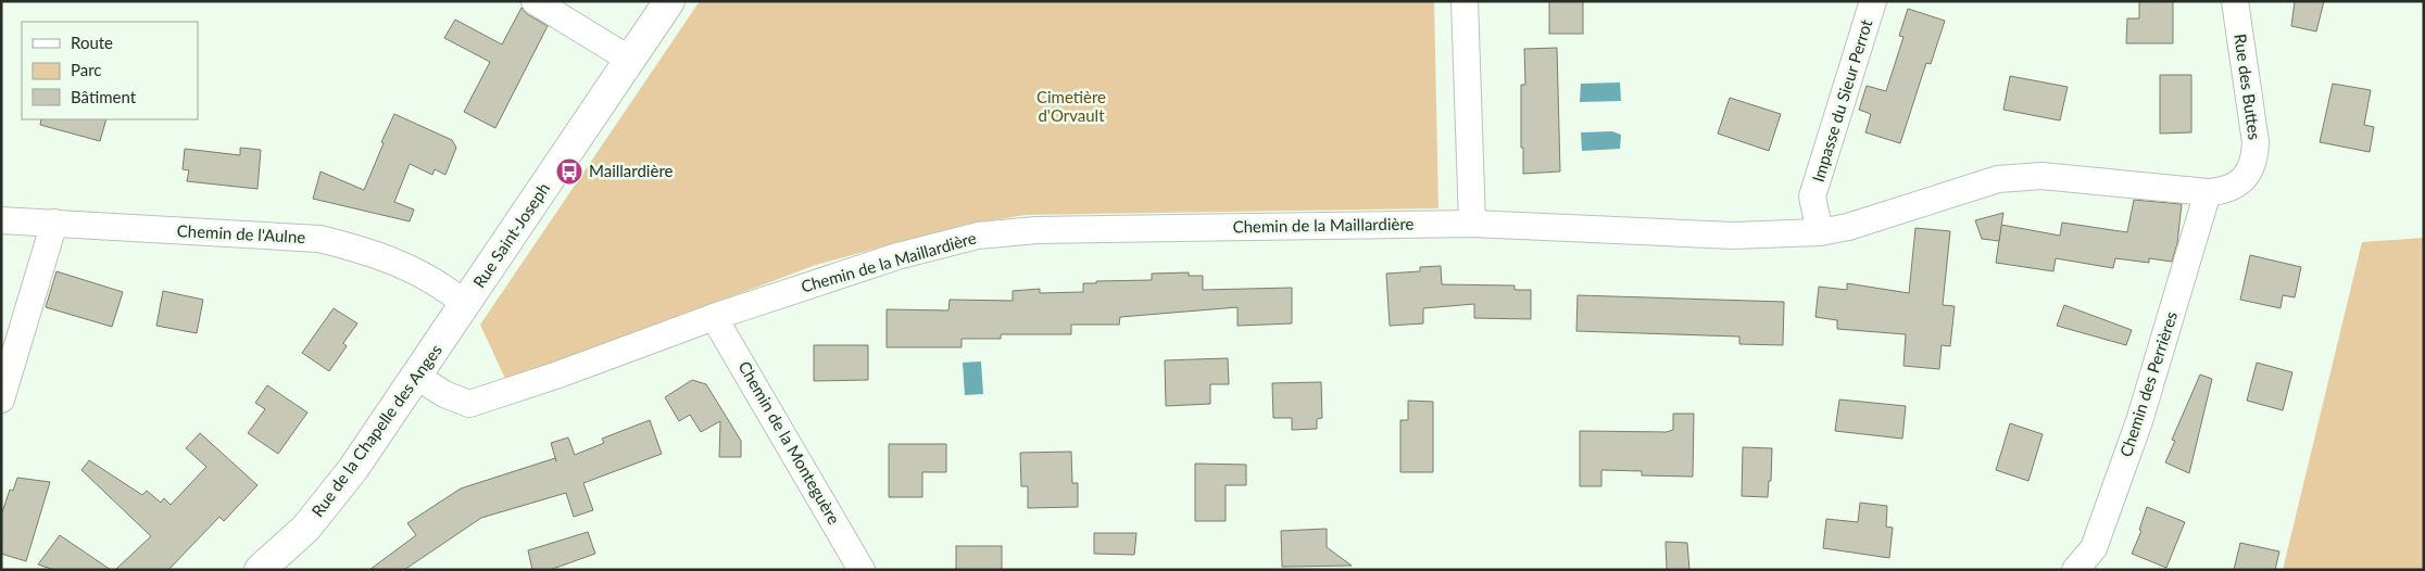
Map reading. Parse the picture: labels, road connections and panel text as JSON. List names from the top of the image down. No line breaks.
{"streets":{"main road":["Rue Saint-Joseph","Rue de la Chapelle des Anges"],"street":["Rue des Buttes","Impasse du Sieur Perrot","Chemin de la Maillardière","Chemin de l'Aulne","Chemin des Perrières","Chemin de la Monteguère"]},"crossings":[["Rue des Buttes","Chemin de la Maillardière"],["Impasse du Sieur Perrot","Chemin de la Maillardière"],["Chemin de la Maillardière","Chemin des Perrières"],["Chemin de la Maillardière","Rue de la Chapelle des Anges"],["Chemin de la Maillardière","Chemin de la Monteguère"],["Chemin de l'Aulne","Rue Saint-Joseph"],["Rue Saint-Joseph","Rue de la Chapelle des Anges"]],"parks":["Cimetière d'Orvault"],"places":{"bus stop":["Maillardière"]},"legend":["Route","Parc","Bâtiment"]}
